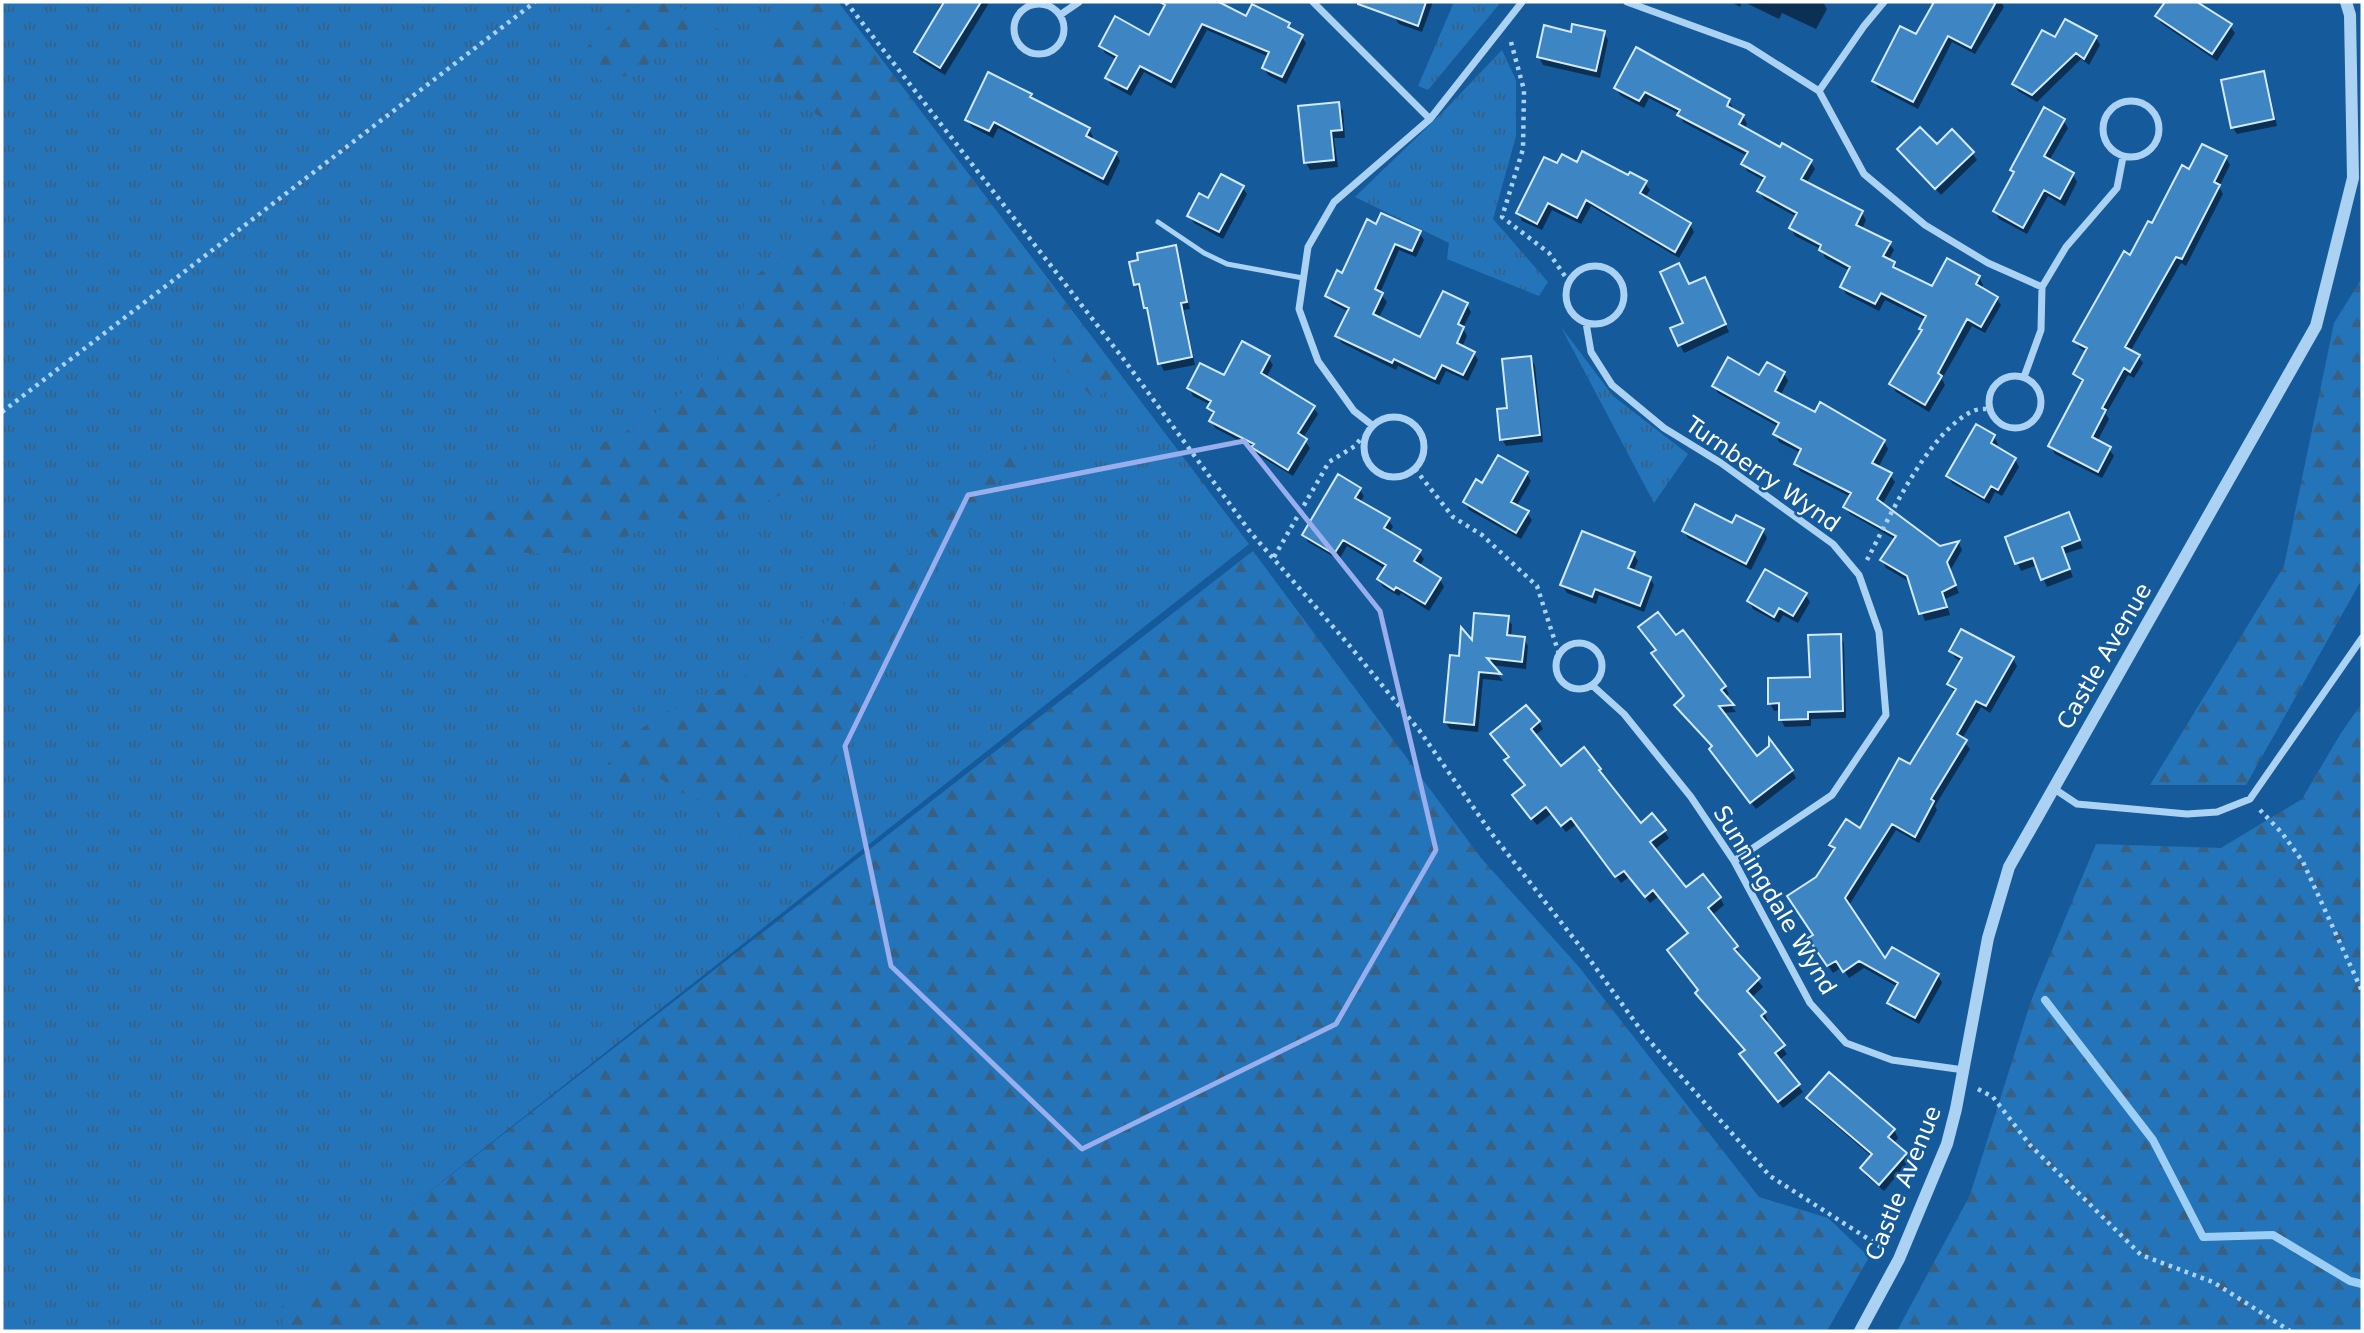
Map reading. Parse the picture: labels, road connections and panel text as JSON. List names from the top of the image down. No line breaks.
{"streets":{"street":["Turnberry Wynd","Castle Avenue","Sunningdale Wynd"]},"crossings":[["Turnberry Wynd","Sunningdale Wynd"],["Castle Avenue","Sunningdale Wynd"]]}
